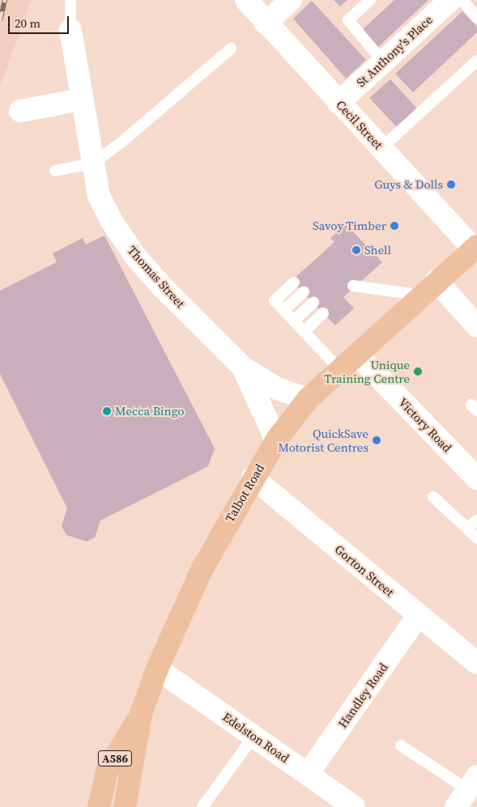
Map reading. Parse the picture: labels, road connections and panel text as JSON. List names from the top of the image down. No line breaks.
{"streets":{"main road":["Talbot Road","A586"],"street":["St Anthony's Place","Cecil Street","Thomas Street","Victory Road","Gorton Street","Handley Road","Edelston Road"]},"crossings":[["St Anthony's Place","Cecil Street"],["Cecil Street","Talbot Road"],["Thomas Street","Talbot Road"],["Victory Road","Talbot Road"],["Talbot Road","Gorton Street"],["Talbot Road","Edelston Road"],["Gorton Street","Handley Road"],["Handley Road","Edelston Road"]],"places":["Guys & Dolls","Savoy Timber","Shell","Unique Training Centre","Mecca Bingo","QuickSave Motorist Centres"],"scale_bar":"20 m"}
